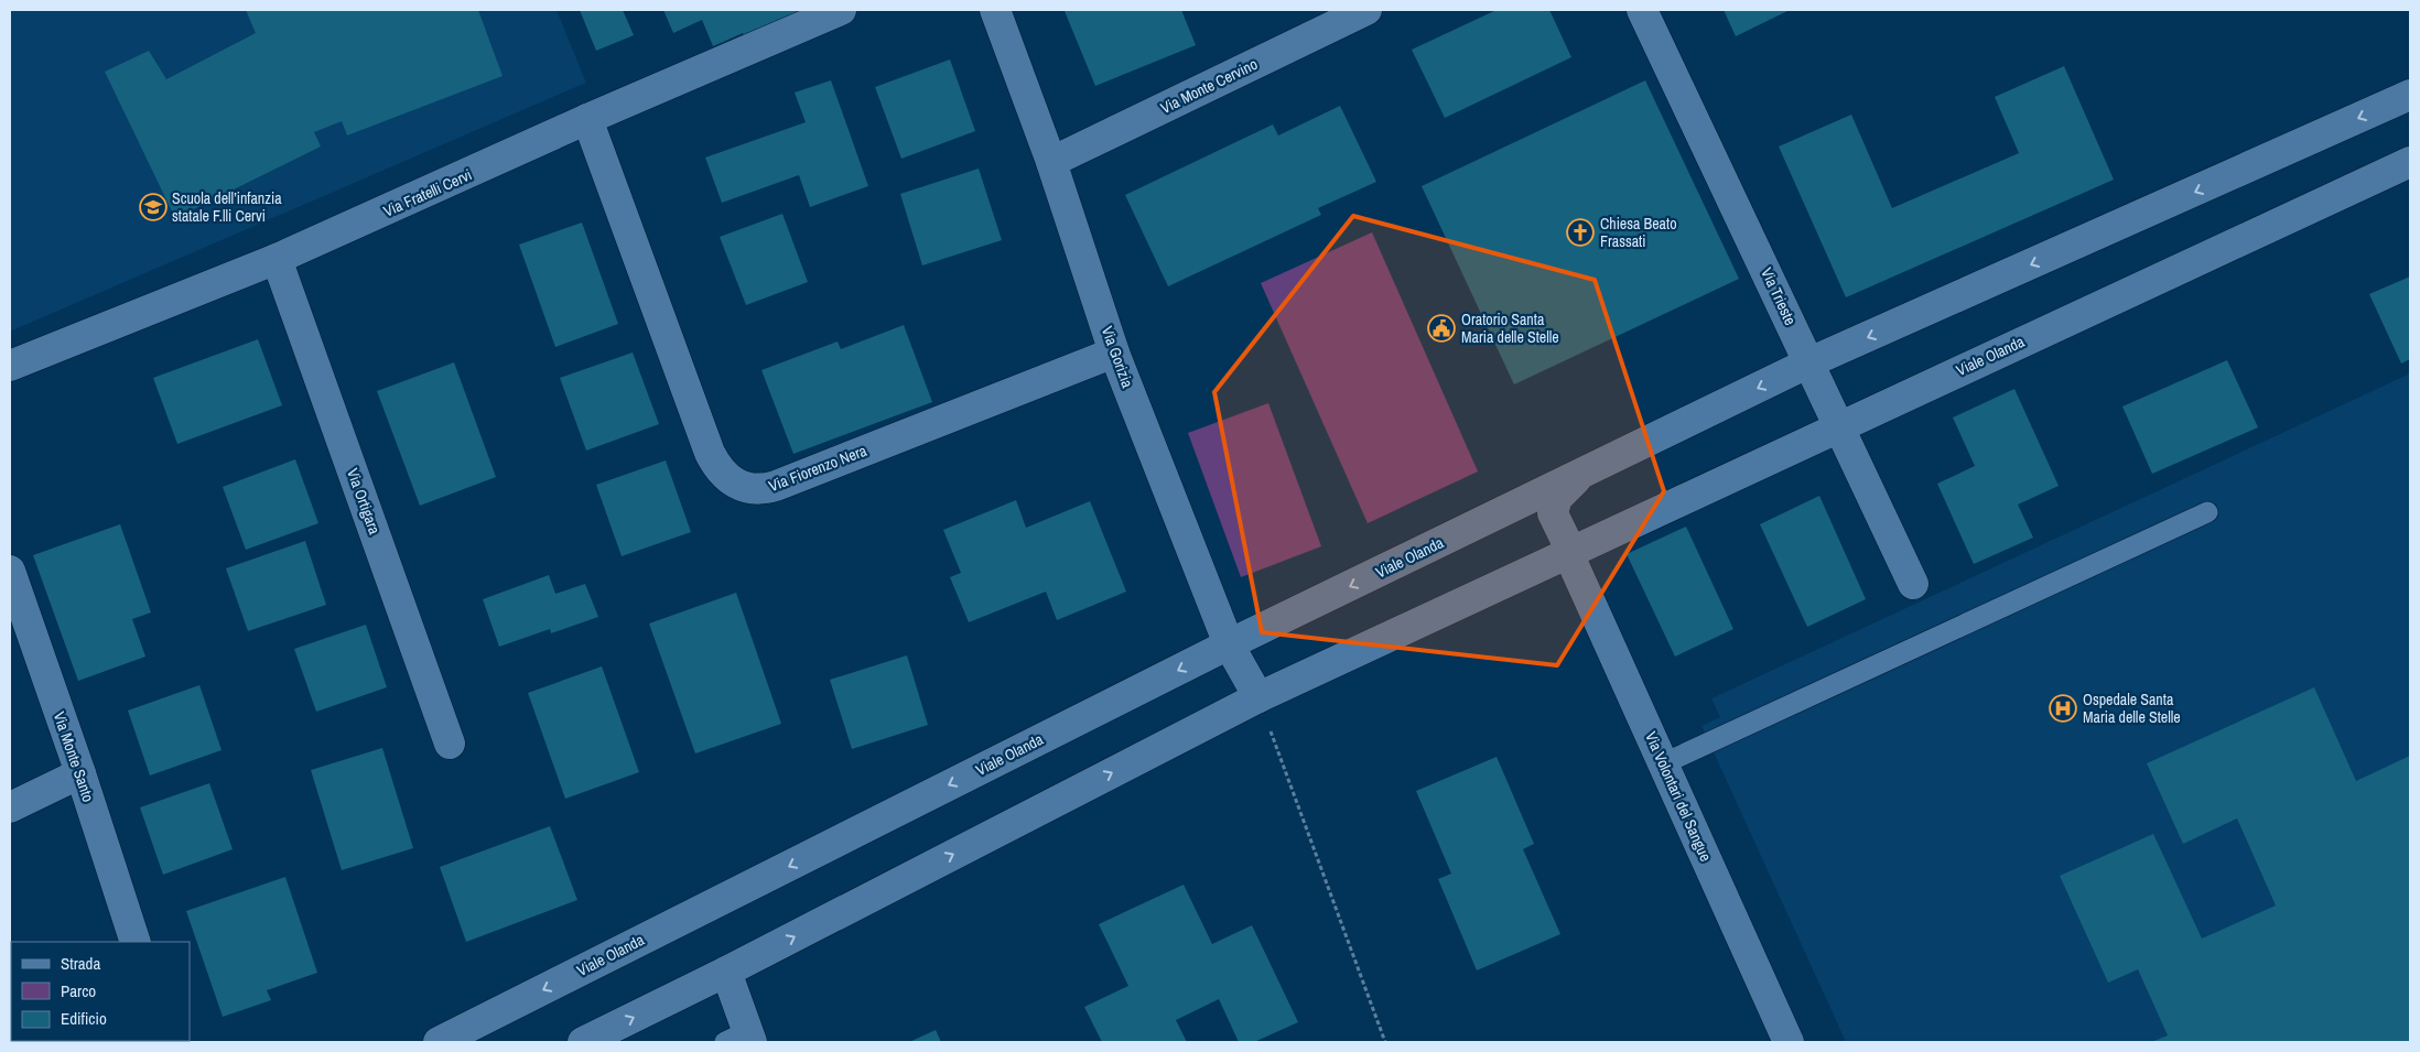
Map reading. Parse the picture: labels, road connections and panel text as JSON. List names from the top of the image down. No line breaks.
{"streets":{"street":["Via Monte Cervino","Via Fratelli Cervi","Via Trieste","Viale Olanda","Via Gorizia","Via Fiorenzo Nera","Via Ortigara","Via Monte Santo","Via Volontari del Sangue"]},"crossings":[["Via Monte Cervino","Via Gorizia"],["Via Fratelli Cervi","Via Fiorenzo Nera"],["Via Fratelli Cervi","Via Ortigara"],["Via Trieste","Viale Olanda"],["Viale Olanda","Via Gorizia"],["Viale Olanda","Via Volontari del Sangue"],["Via Gorizia","Via Fiorenzo Nera"]],"places":{"school or university":["Scuola dell’infanzia statale F.lli Cervi"],"church":["Chiesa Beato Frassati"],"public building":["Oratorio Santa Maria delle Stelle"],"hospital":["Ospedale Santa Maria delle Stelle"]},"legend":["Strada","Parco","Edificio"]}
